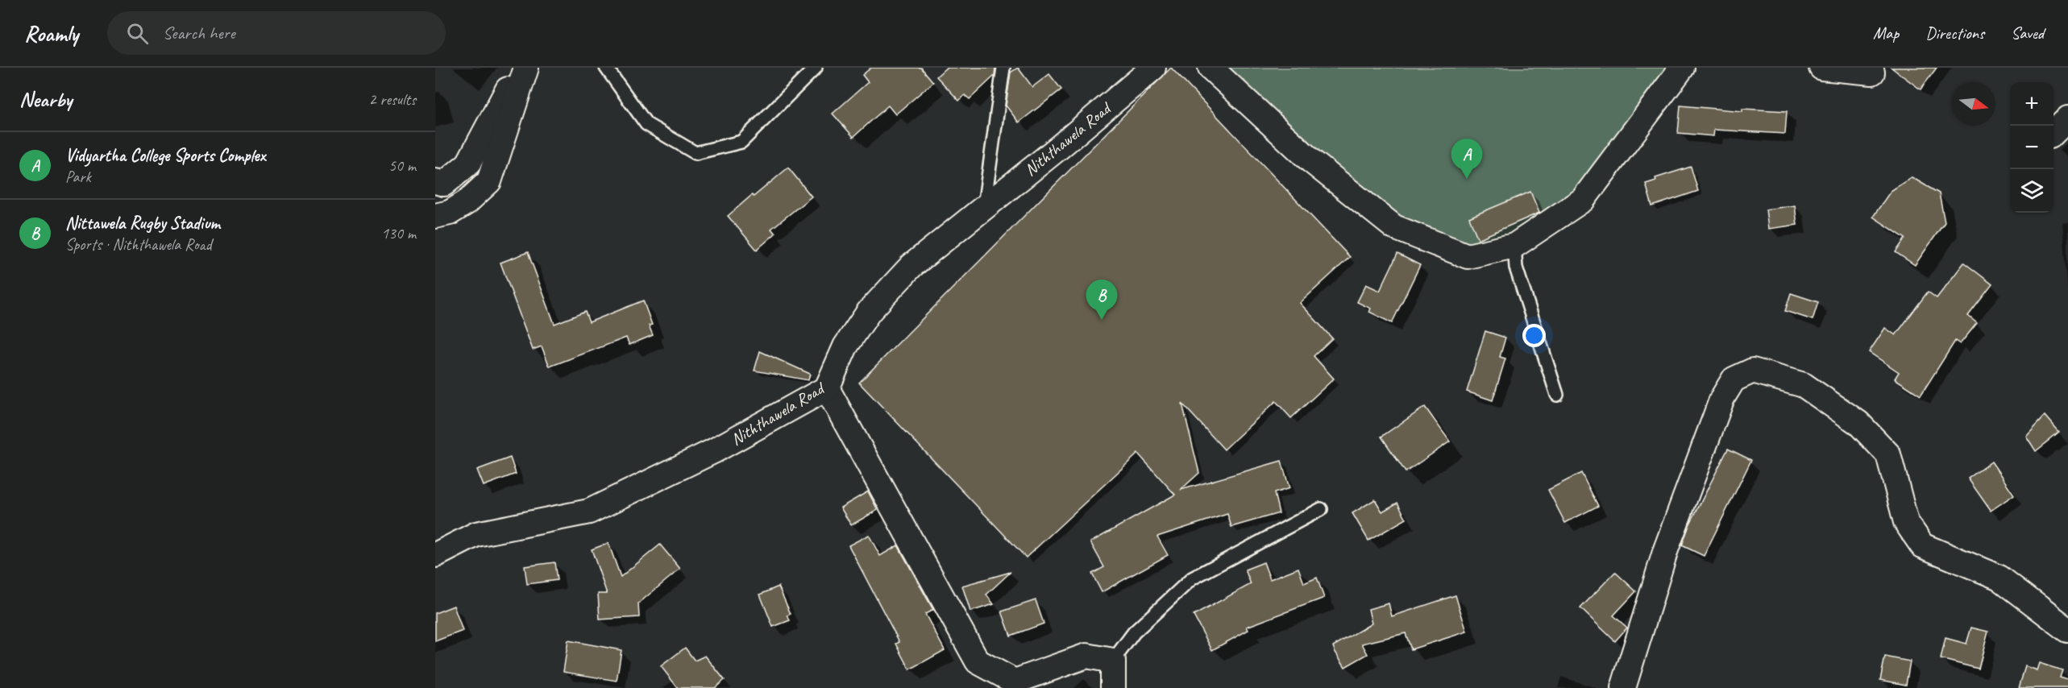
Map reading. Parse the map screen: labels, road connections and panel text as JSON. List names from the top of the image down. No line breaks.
{"streets":{"street":["Niththawela Road"]},"north":"right","page":{"header":"Roamly","search":"Search here","nav":["Map","Directions","Saved"],"heading":["Nearby","2 results"],"map_buttons":["+","−"],"list":[{"mark":"A","name":"Vidyartha College Sports Complex","note":"Park","value":"50 m"},{"mark":"B","name":"Nittawela Rugby Stadium","note":"Sports · Niththawela Road","value":"130 m"}],"pins":["A","B"]}}
